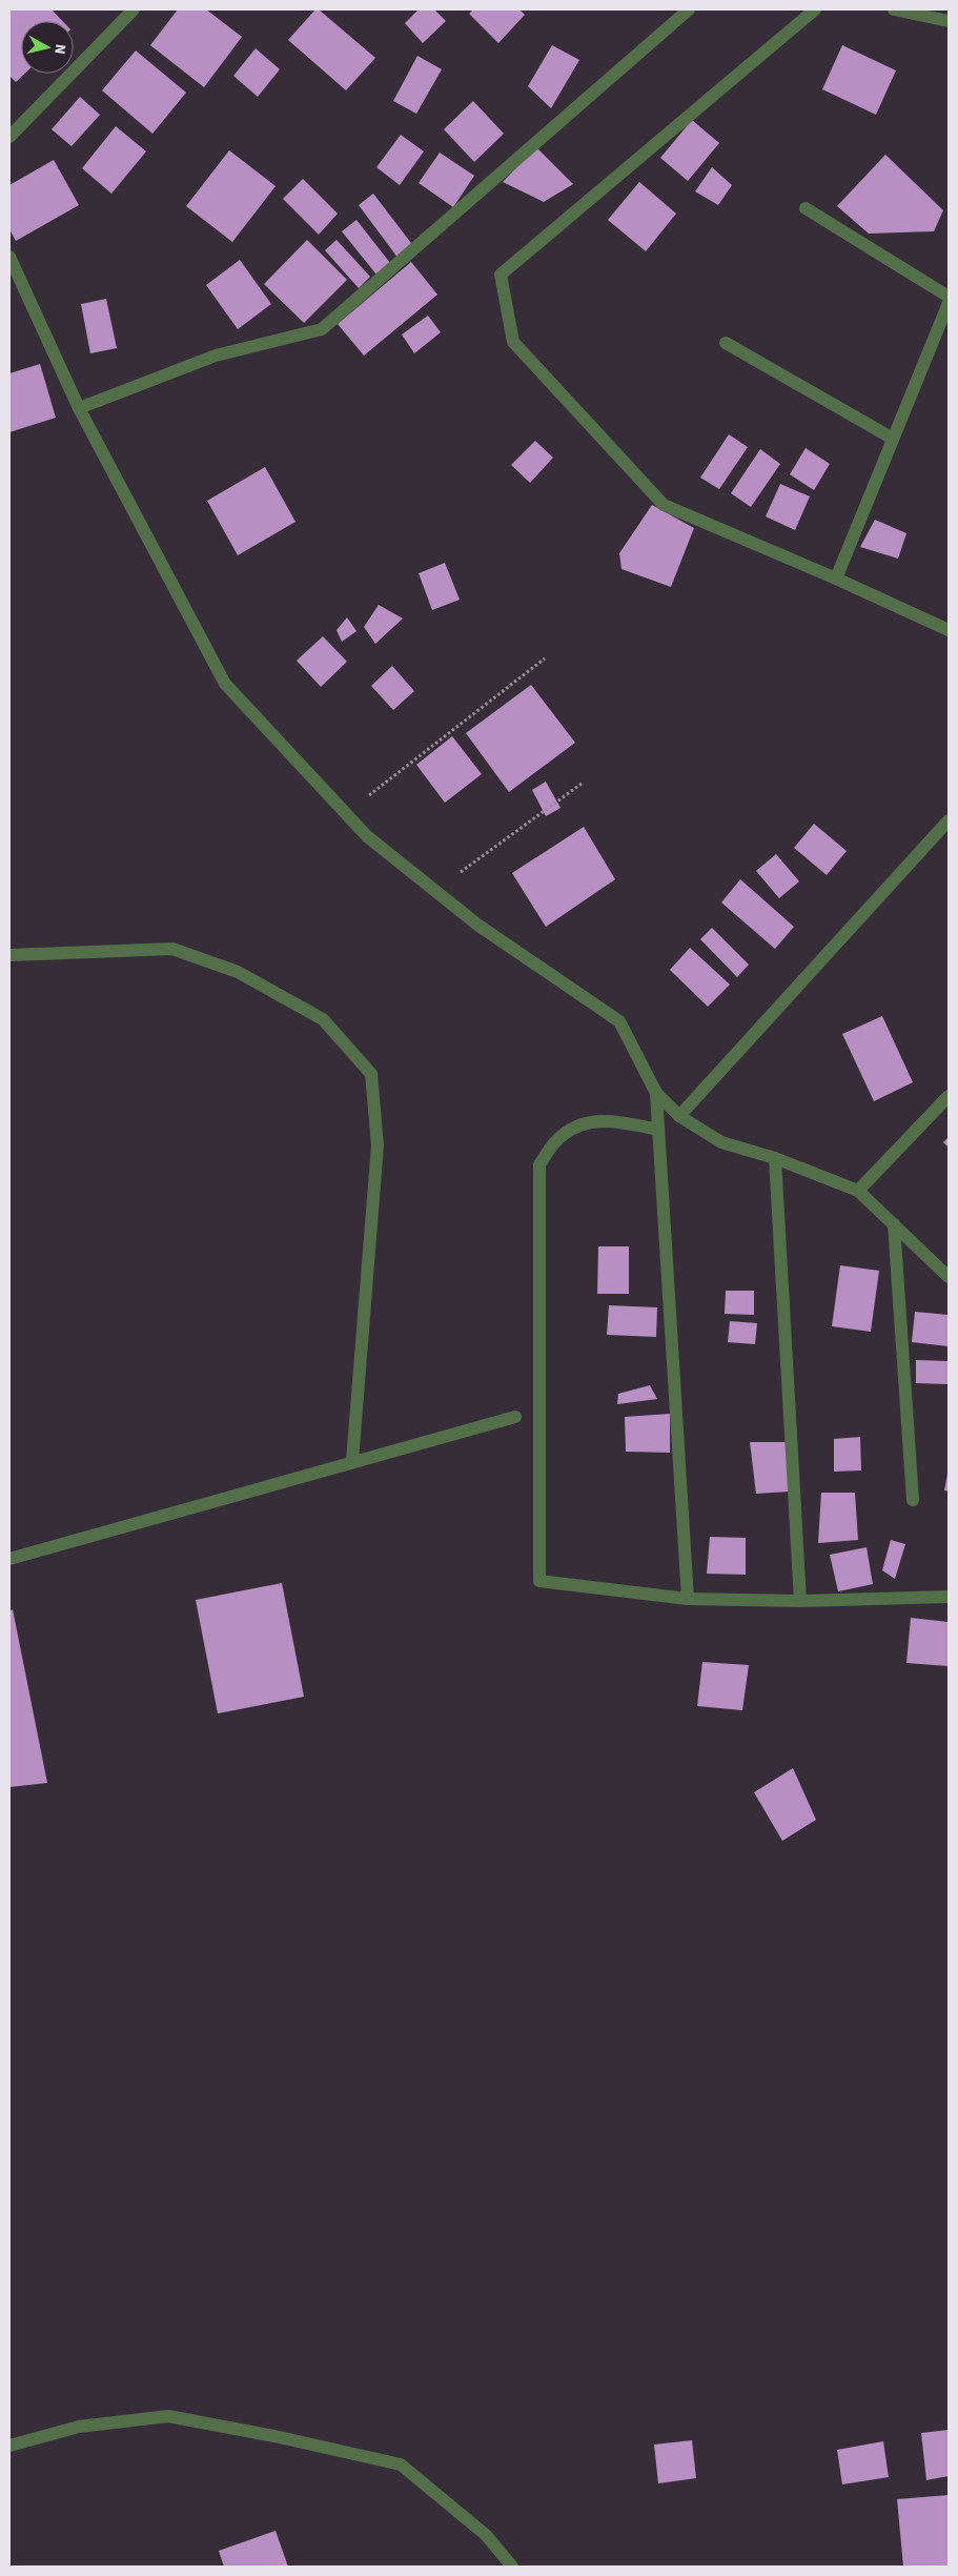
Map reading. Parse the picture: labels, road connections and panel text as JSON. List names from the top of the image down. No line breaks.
{"north":"right"}
